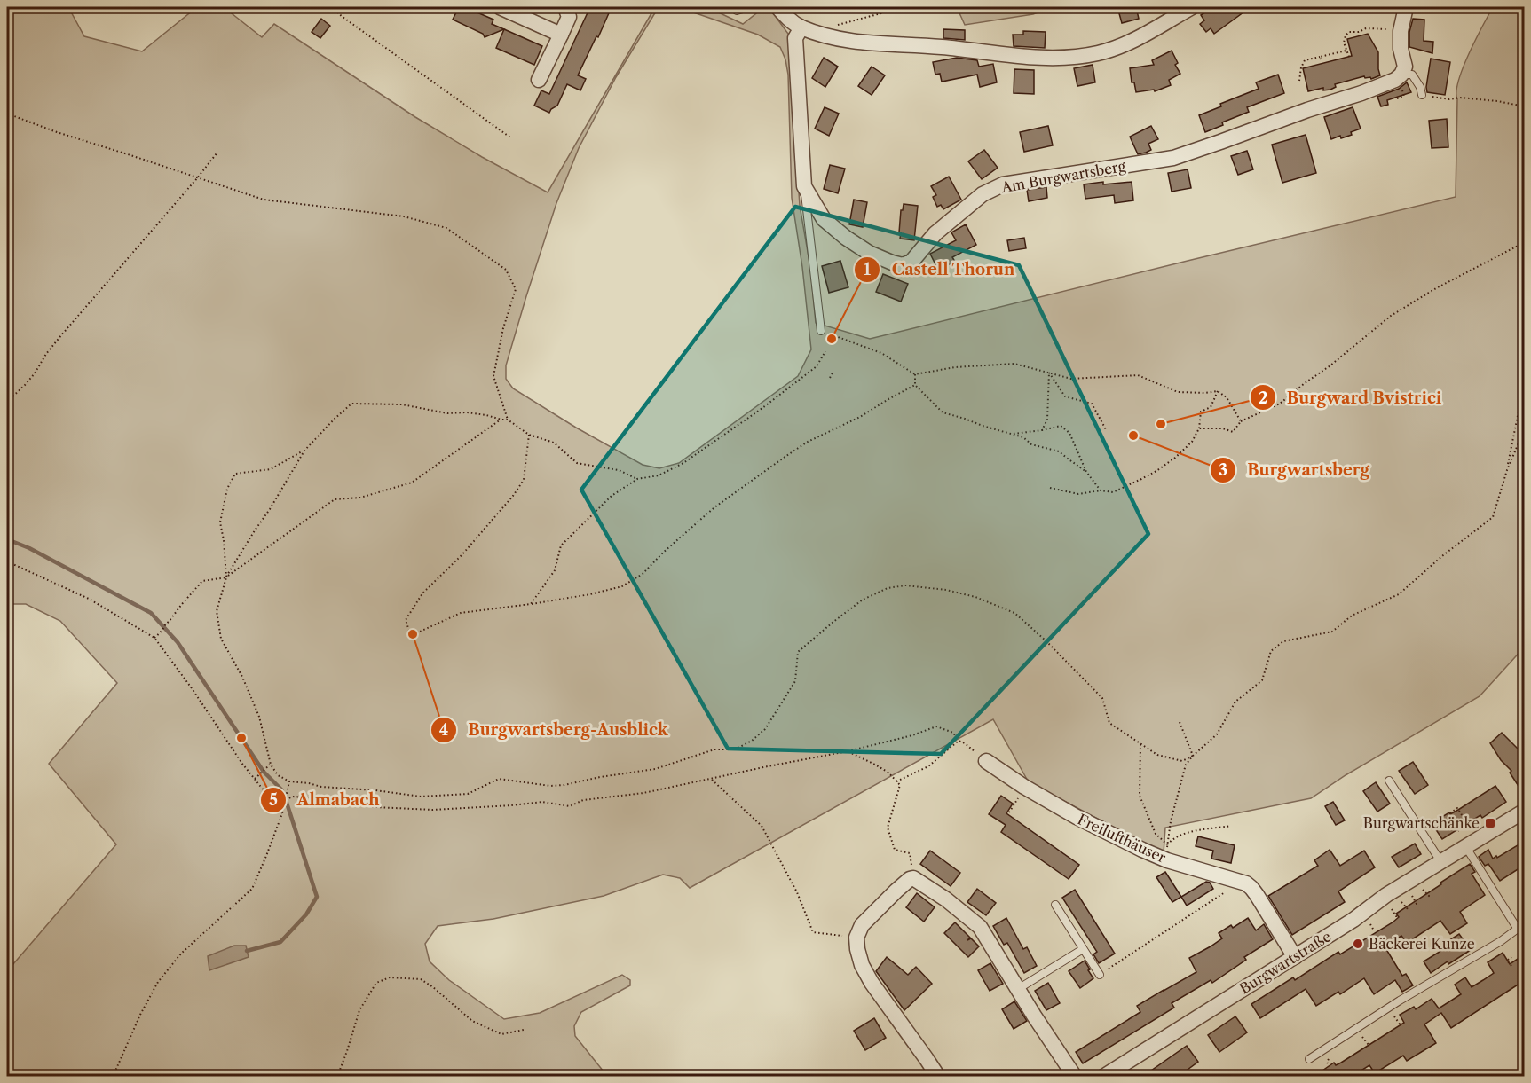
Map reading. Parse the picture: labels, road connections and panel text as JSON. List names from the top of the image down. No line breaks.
{"streets":{"street":["Am Burgwartsberg","Freilufthäuser","Burgwartstraße"]},"crossings":[["Freilufthäuser","Burgwartstraße"]],"places":{"other":["Castell Thorun","Burgward Bvistrici","Burgwartsberg","Burgwartsberg-Ausblick","Almabach","Bäckerei Kunze"],"transit":["Burgwartschänke"]}}
